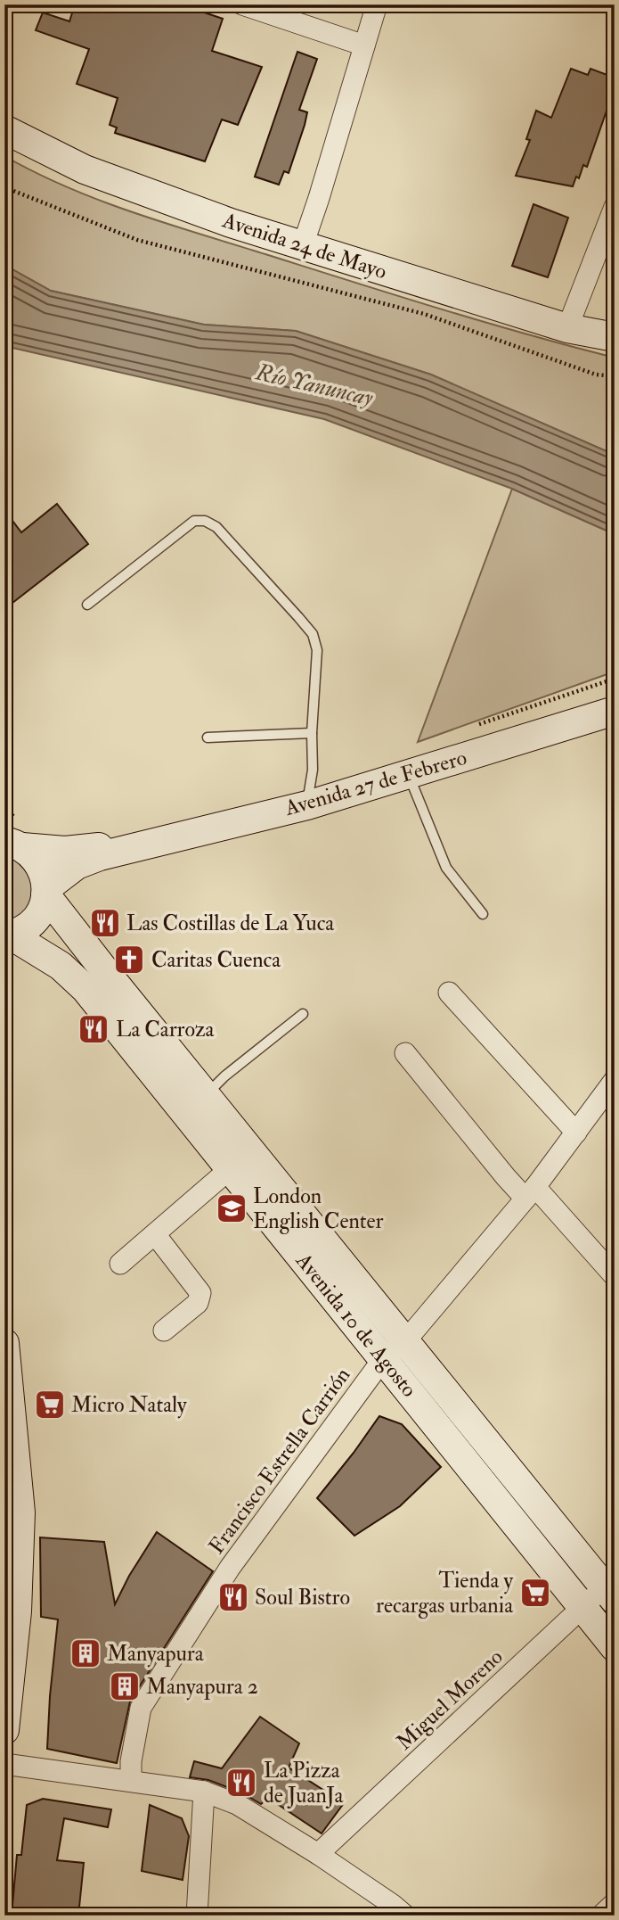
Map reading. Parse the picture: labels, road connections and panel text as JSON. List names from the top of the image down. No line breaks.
{"streets":{"main road":["Avenida 24 de Mayo","Avenida 27 de Febrero","Avenida 10 de Agosto"],"street":["Francisco Estrella Carrión","Miguel Moreno"]},"crossings":[["Avenida 27 de Febrero","Avenida 10 de Agosto"],["Avenida 10 de Agosto","Francisco Estrella Carrión"],["Avenida 10 de Agosto","Miguel Moreno"]],"water":["Río Yanuncay"],"places":{"restaurant":["Las Costillas de La Yuca","La Carroza","Soul Bistro","La Pizza de JuanJa"],"church":["Caritas Cuenca"],"school or university":["London English Center"],"supermarket":["Micro Nataly","Tienda y recargas urbania"],"building":["Manyapura","Manyapura 2"]}}
